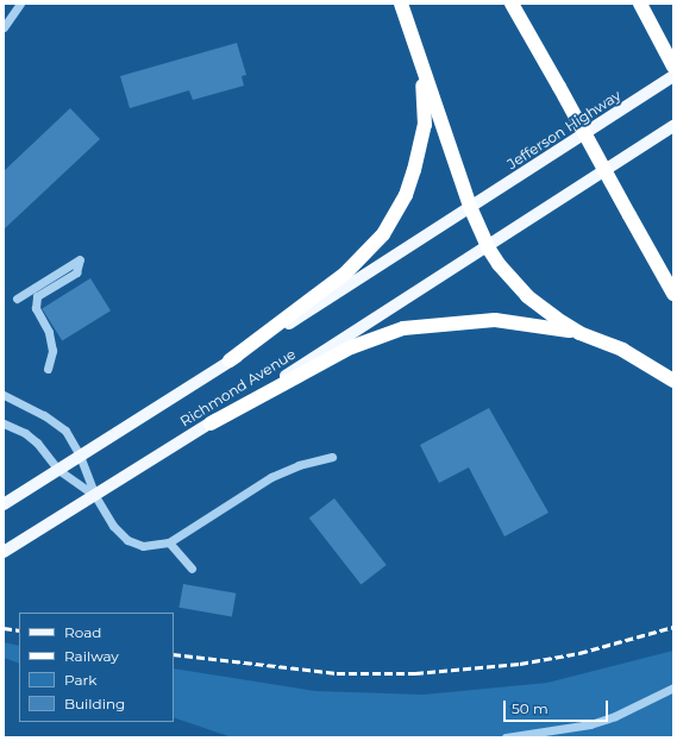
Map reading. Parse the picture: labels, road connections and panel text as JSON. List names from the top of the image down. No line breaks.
{"streets":{"main road":["Jefferson Highway","Richmond Avenue"]},"crossings":[["Jefferson Highway","Richmond Avenue"]],"legend":["Road","Railway","Park","Building"],"scale_bar":"50 m"}
